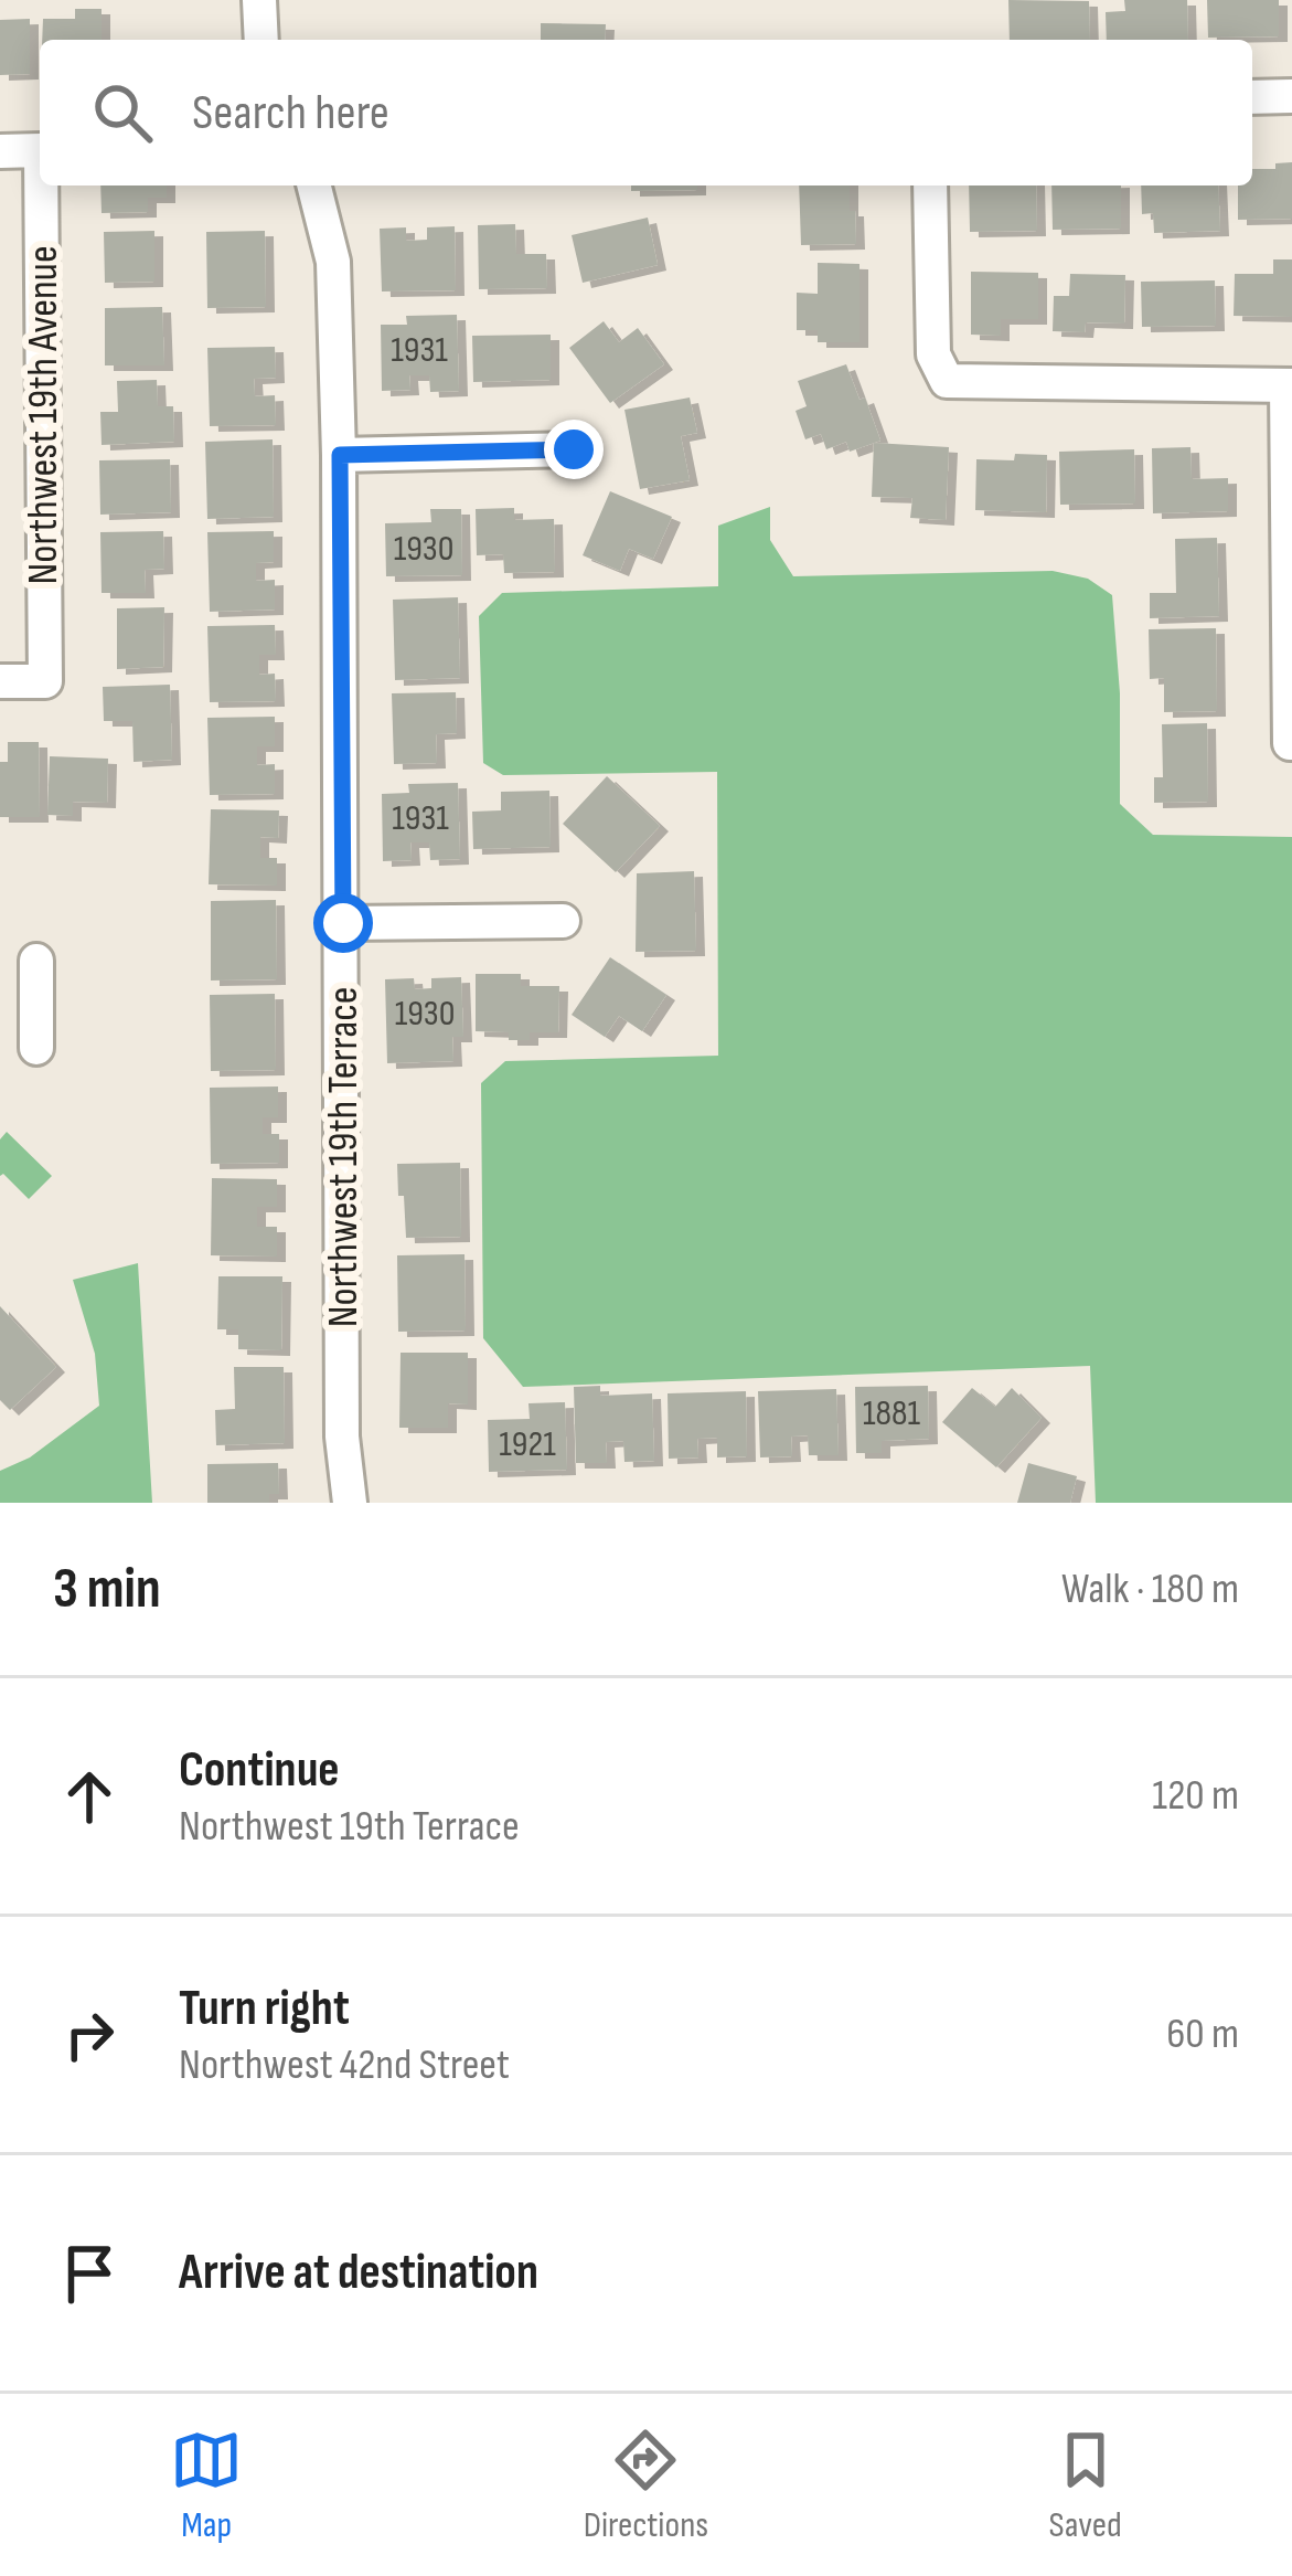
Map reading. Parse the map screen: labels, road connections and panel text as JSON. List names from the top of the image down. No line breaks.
{"streets":{"street":["Northwest 19th Avenue","Northwest 19th Terrace"]},"house_numbers":["1931","1930","1931","1930","1881","1921"],"page":{"search":"Search here","heading":["3 min","Walk · 180 m"],"list":[["Continue","Northwest 19th Terrace","120 m"],["Turn right","Northwest 42nd Street","60 m"],"Arrive at destination"],"nav":["Map","Directions","Saved"]}}
